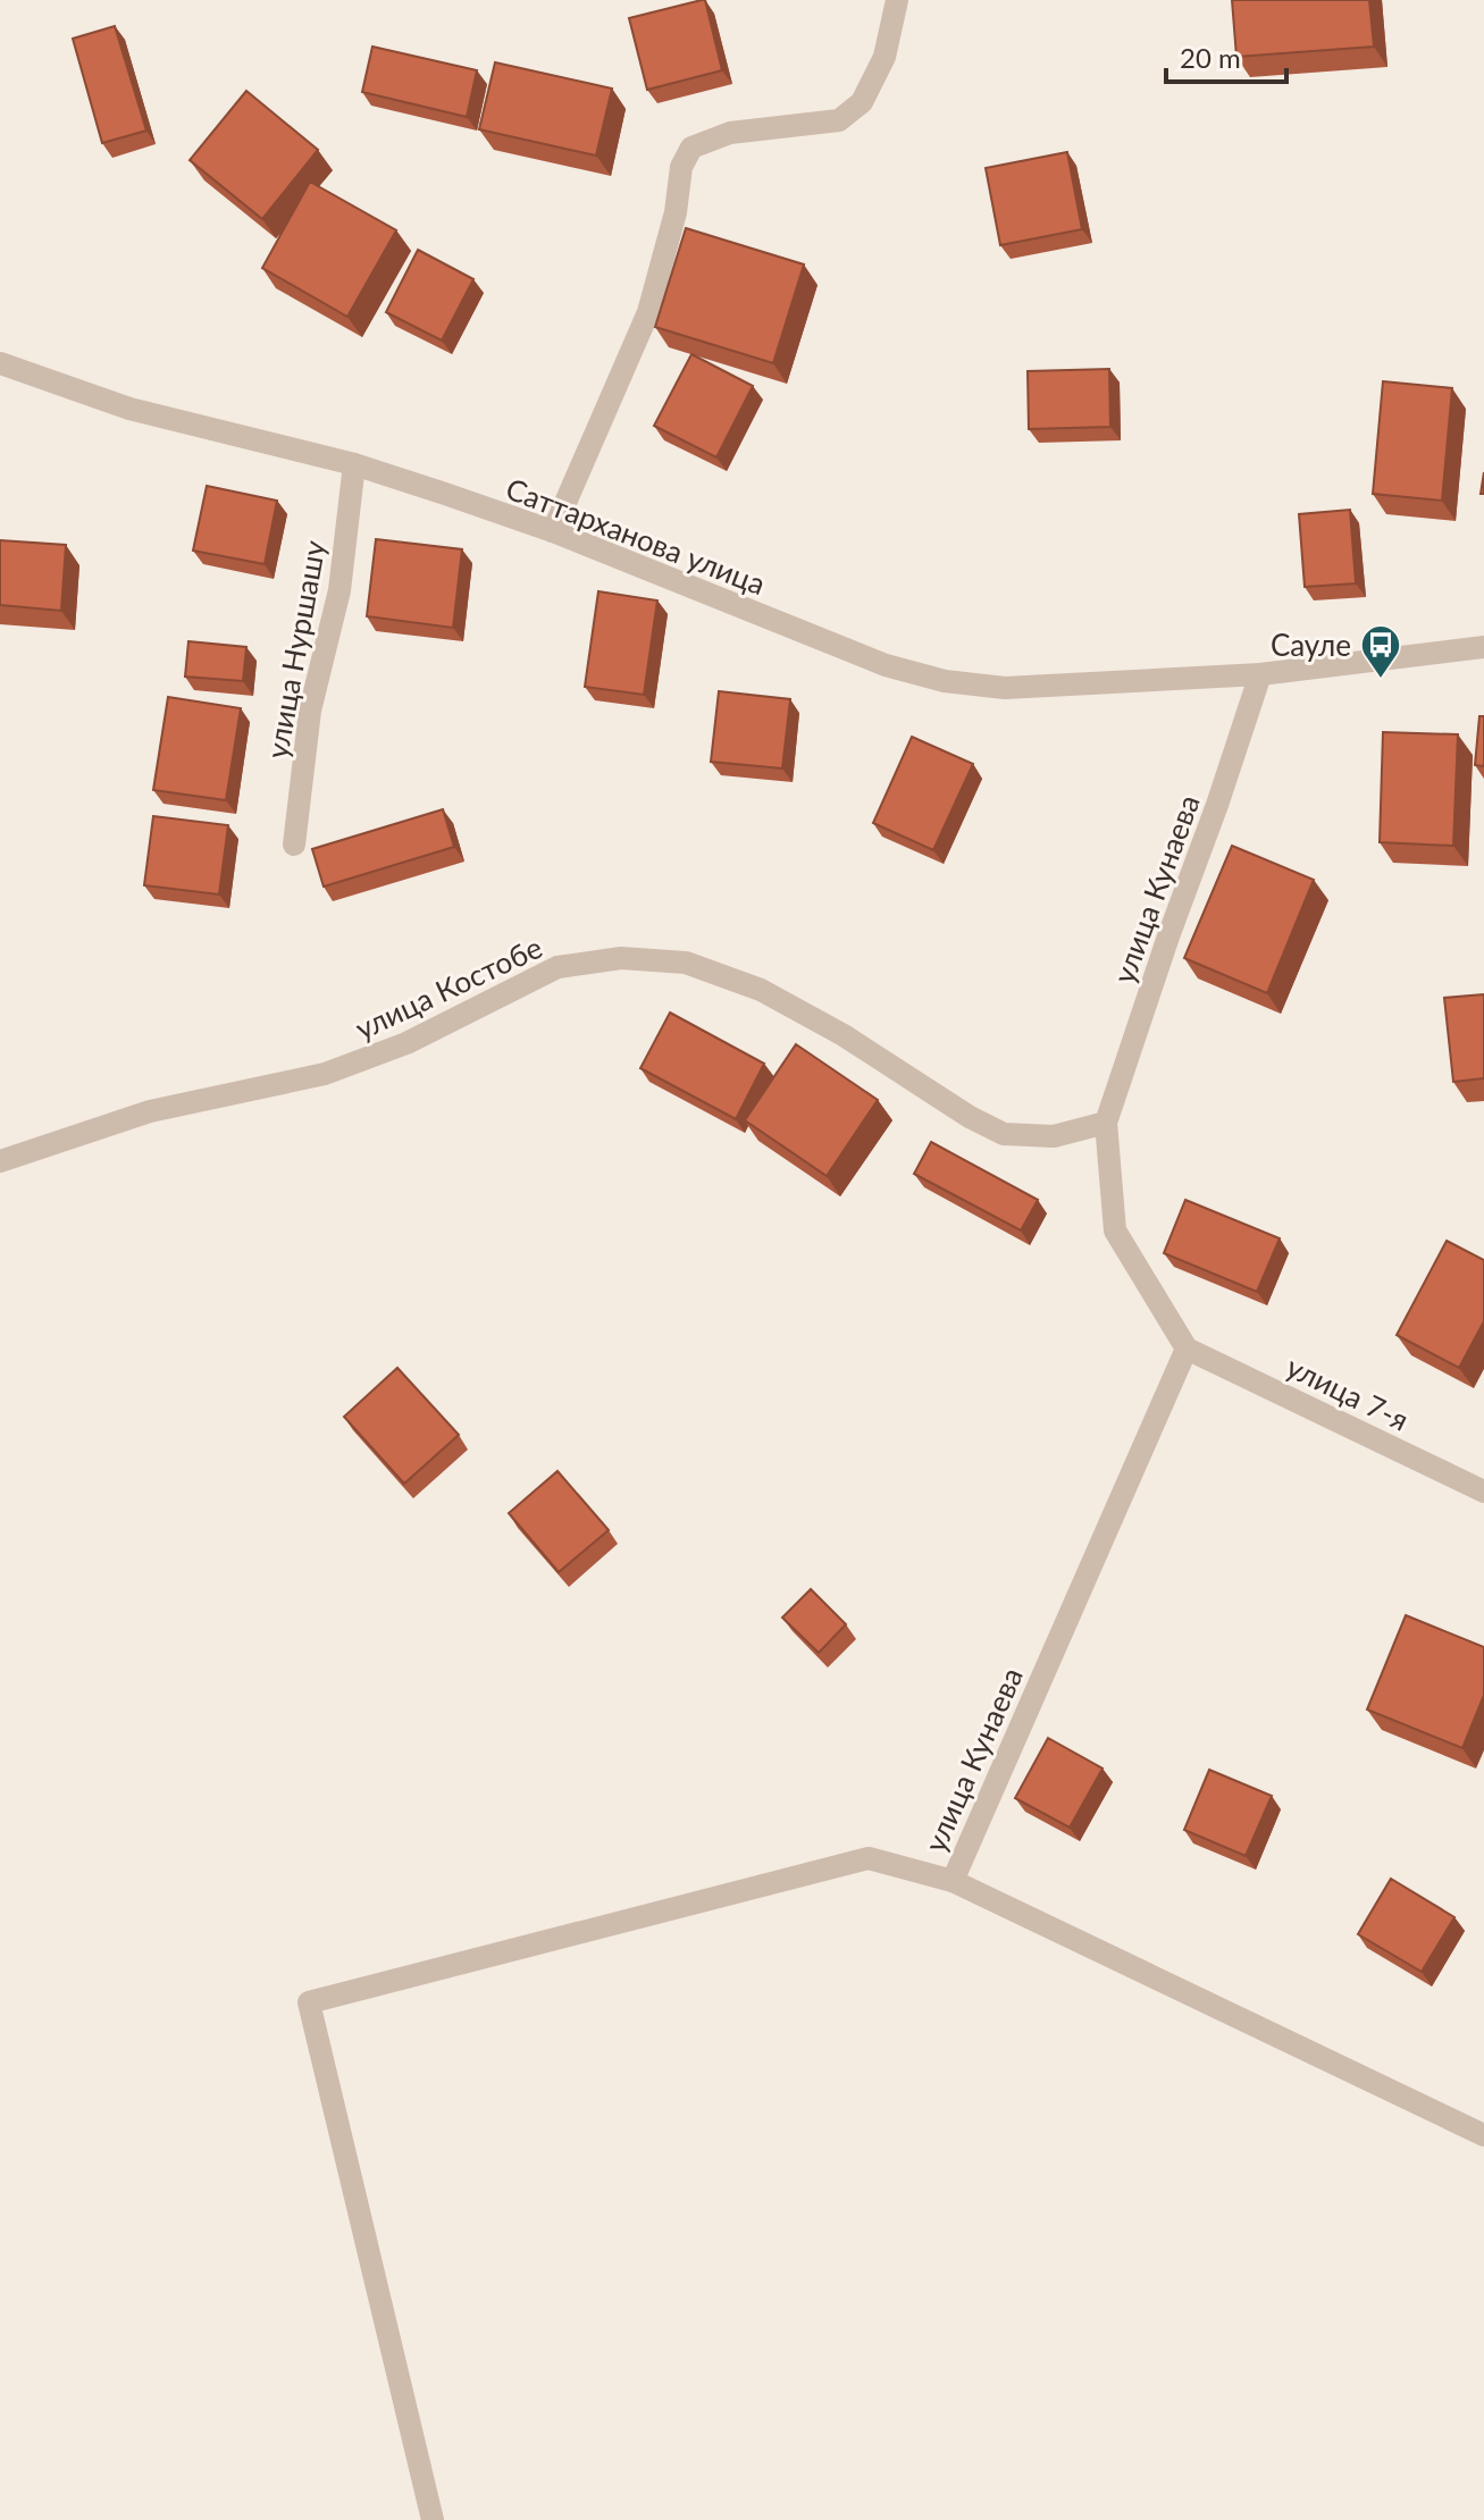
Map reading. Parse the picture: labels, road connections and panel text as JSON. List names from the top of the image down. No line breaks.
{"streets":{"street":["Саттарханова улица","улица Нуршашу","улица Кунаева","улица Костобе","улица 7-я"]},"crossings":[["Саттарханова улица","улица Нуршашу"],["Саттарханова улица","улица Кунаева"],["улица Кунаева","улица Костобе"],["улица Кунаева","улица 7-я"]],"places":{"bus stop":["Сауле"]},"scale_bar":"20 m"}
